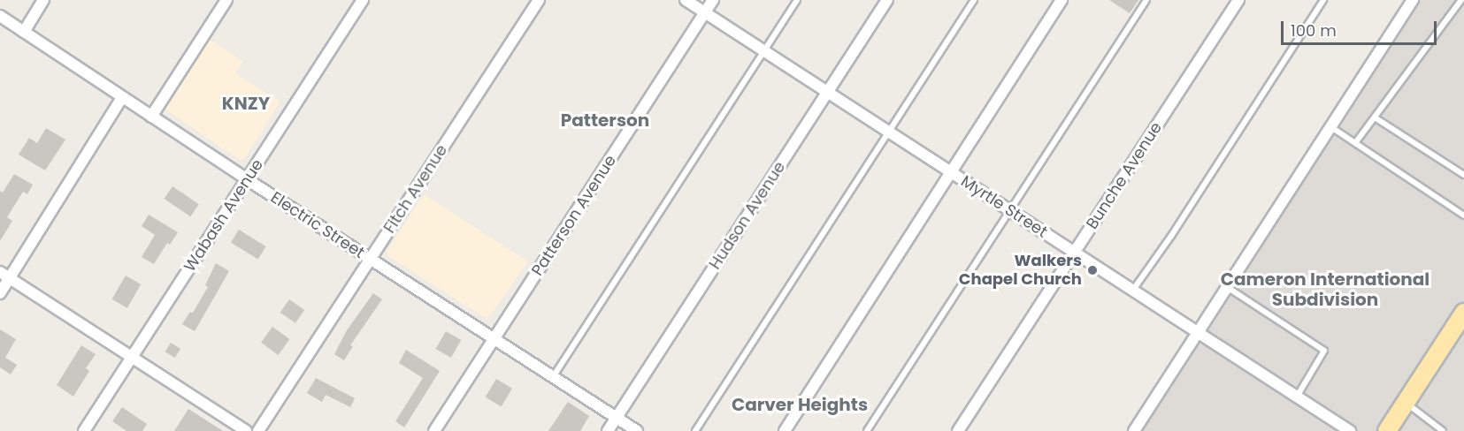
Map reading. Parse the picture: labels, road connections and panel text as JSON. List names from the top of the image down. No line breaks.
{"streets":{"street":["Bunche Avenue","Fitch Avenue","Myrtle Street","Wabash Avenue","Patterson Avenue","Hudson Avenue","Electric Street"]},"crossings":[["Bunche Avenue","Myrtle Street"],["Fitch Avenue","Electric Street"],["Myrtle Street","Patterson Avenue"],["Myrtle Street","Hudson Avenue"],["Wabash Avenue","Electric Street"],["Patterson Avenue","Electric Street"],["Hudson Avenue","Electric Street"]],"districts":["KNZY","Patterson","Cameron International Subdivision","Carver Heights"],"places":["Walkers Chapel Church"],"scale_bar":"100 m"}
